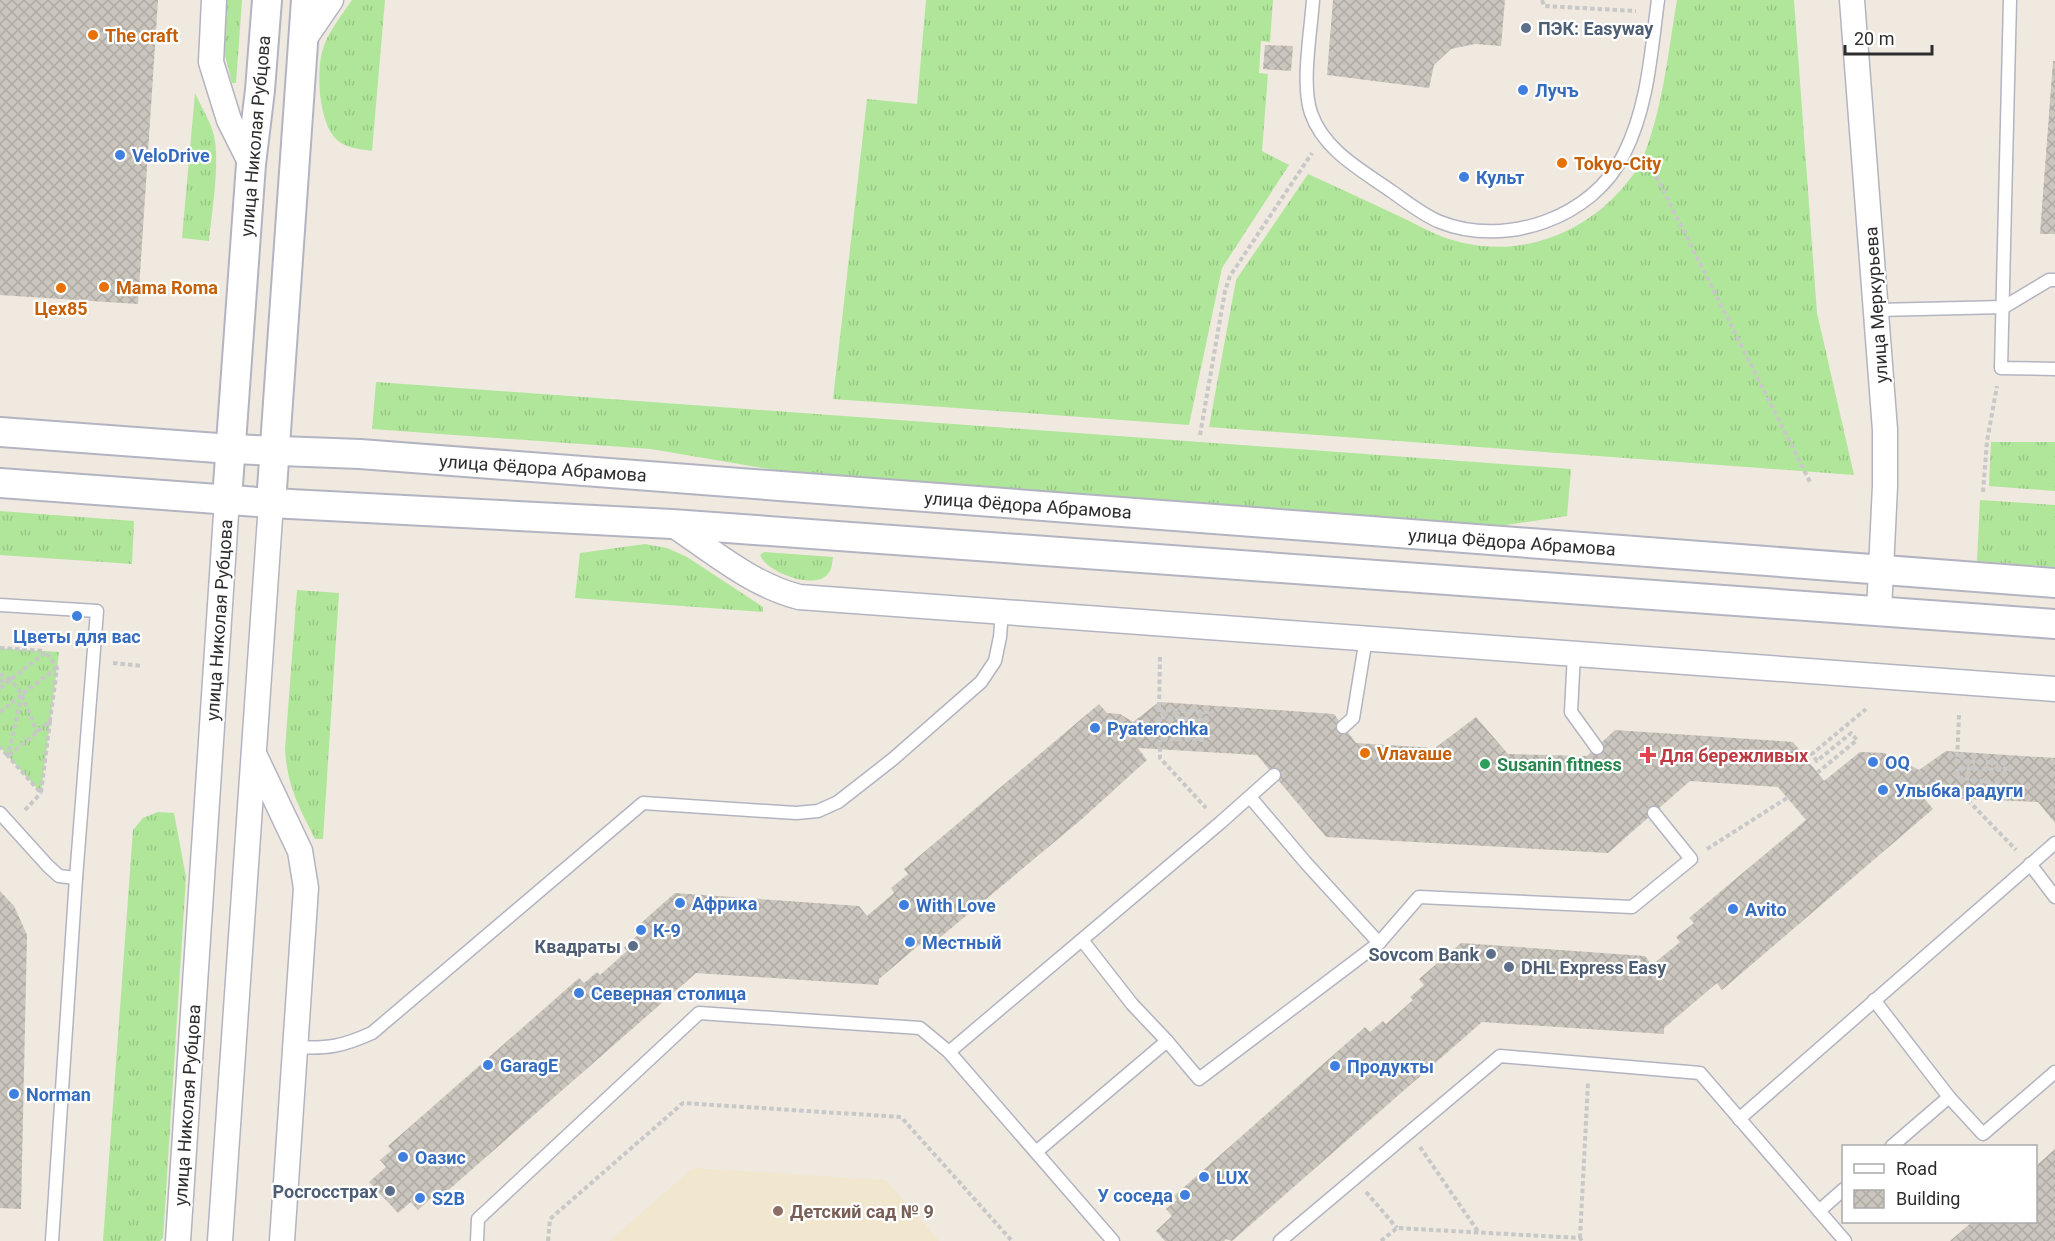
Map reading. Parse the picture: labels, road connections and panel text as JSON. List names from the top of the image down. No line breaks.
{"streets":{"street":["улица Николая Рубцова","улица Меркурьева","улица Фёдора Абрамова"]},"crossings":[["улица Николая Рубцова","улица Фёдора Абрамова"],["улица Меркурьева","улица Фёдора Абрамова"]],"places":{"other":["ПЭК: Easyway","The craft","Лучъ","VeloDrive","Tokyo-City","Культ","Mama Roma","Цех85","Цветы для вас","Pyaterochka","Vлаvаше","OQ","Susanin fitness","Улыбка радуги","Африка","With Love","Avito","К-9","Местный","Квадраты","Sovcom Bank","DHL Express Easy","Северная столица","GaragE","Продукты","Norman","Оазис","LUX","Росгосстрах","У соседа","S2B","Детский сад № 9"],"health":["Для бережливых"]},"legend":["Road","Building"],"scale_bar":"20 m"}
